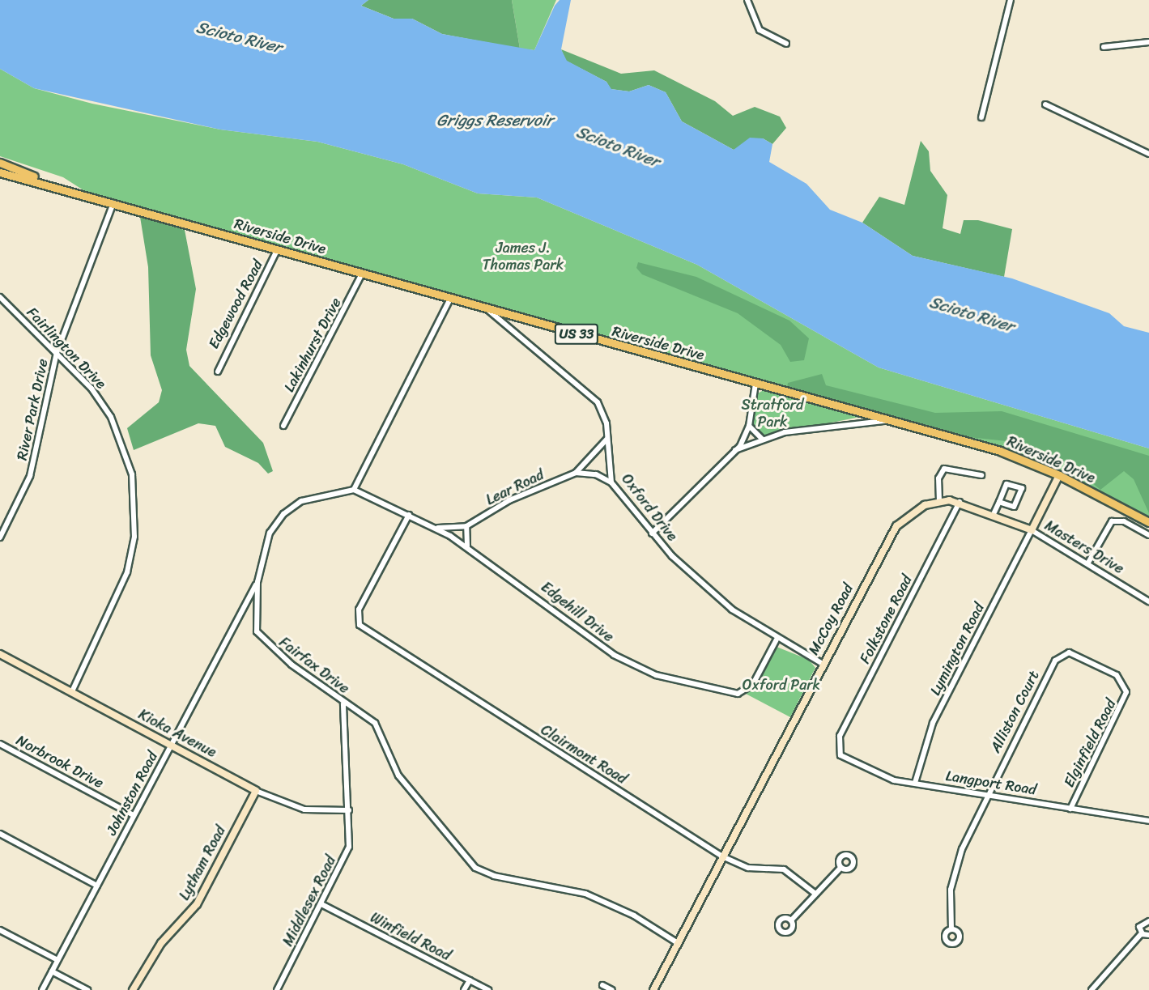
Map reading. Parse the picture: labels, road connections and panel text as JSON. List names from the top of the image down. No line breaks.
{"streets":{"main road":["Riverside Drive","US 33","McCoy Road","Kioka Avenue","Lytham Road"],"street":["Edgewood Road","Lakinhurst Drive","Fairlington Drive","River Park Drive","Lear Road","Oxford Drive","Masters Drive","Edgehill Drive","Folkstone Road","Lymington Road","Fairfax Drive","Alliston Court","Elginfield Road","Clairmont Road","Norbrook Drive","Langport Road","Johnston Road","Middlesex Road","Winfield Road"]},"crossings":[["Riverside Drive","Edgewood Road"],["Riverside Drive","Lakinhurst Drive"],["Riverside Drive","River Park Drive"],["Riverside Drive","Oxford Drive"],["Fairlington Drive","River Park Drive"],["Fairlington Drive","Kioka Avenue"],["Lear Road","Oxford Drive"],["Lear Road","Edgehill Drive"],["Oxford Drive","Edgehill Drive"],["Oxford Drive","McCoy Road"],["Masters Drive","McCoy Road"],["Masters Drive","Lymington Road"],["Edgehill Drive","Fairfax Drive"],["Edgehill Drive","Clairmont Road"],["McCoy Road","Folkstone Road"],["McCoy Road","Lymington Road"],["McCoy Road","Fairfax Drive"],["McCoy Road","Clairmont Road"],["Folkstone Road","Langport Road"],["Lymington Road","Langport Road"],["Fairfax Drive","Johnston Road"],["Fairfax Drive","Middlesex Road"],["Alliston Court","Elginfield Road"],["Alliston Court","Langport Road"],["Kioka Avenue","Johnston Road"],["Kioka Avenue","Lytham Road"],["Kioka Avenue","Middlesex Road"],["Elginfield Road","Langport Road"],["Norbrook Drive","Johnston Road"],["Middlesex Road","Winfield Road"]],"water":["Scioto River","Griggs Reservoir"],"parks":["James J. Thomas Park","Stratford Park","Oxford Park"]}
